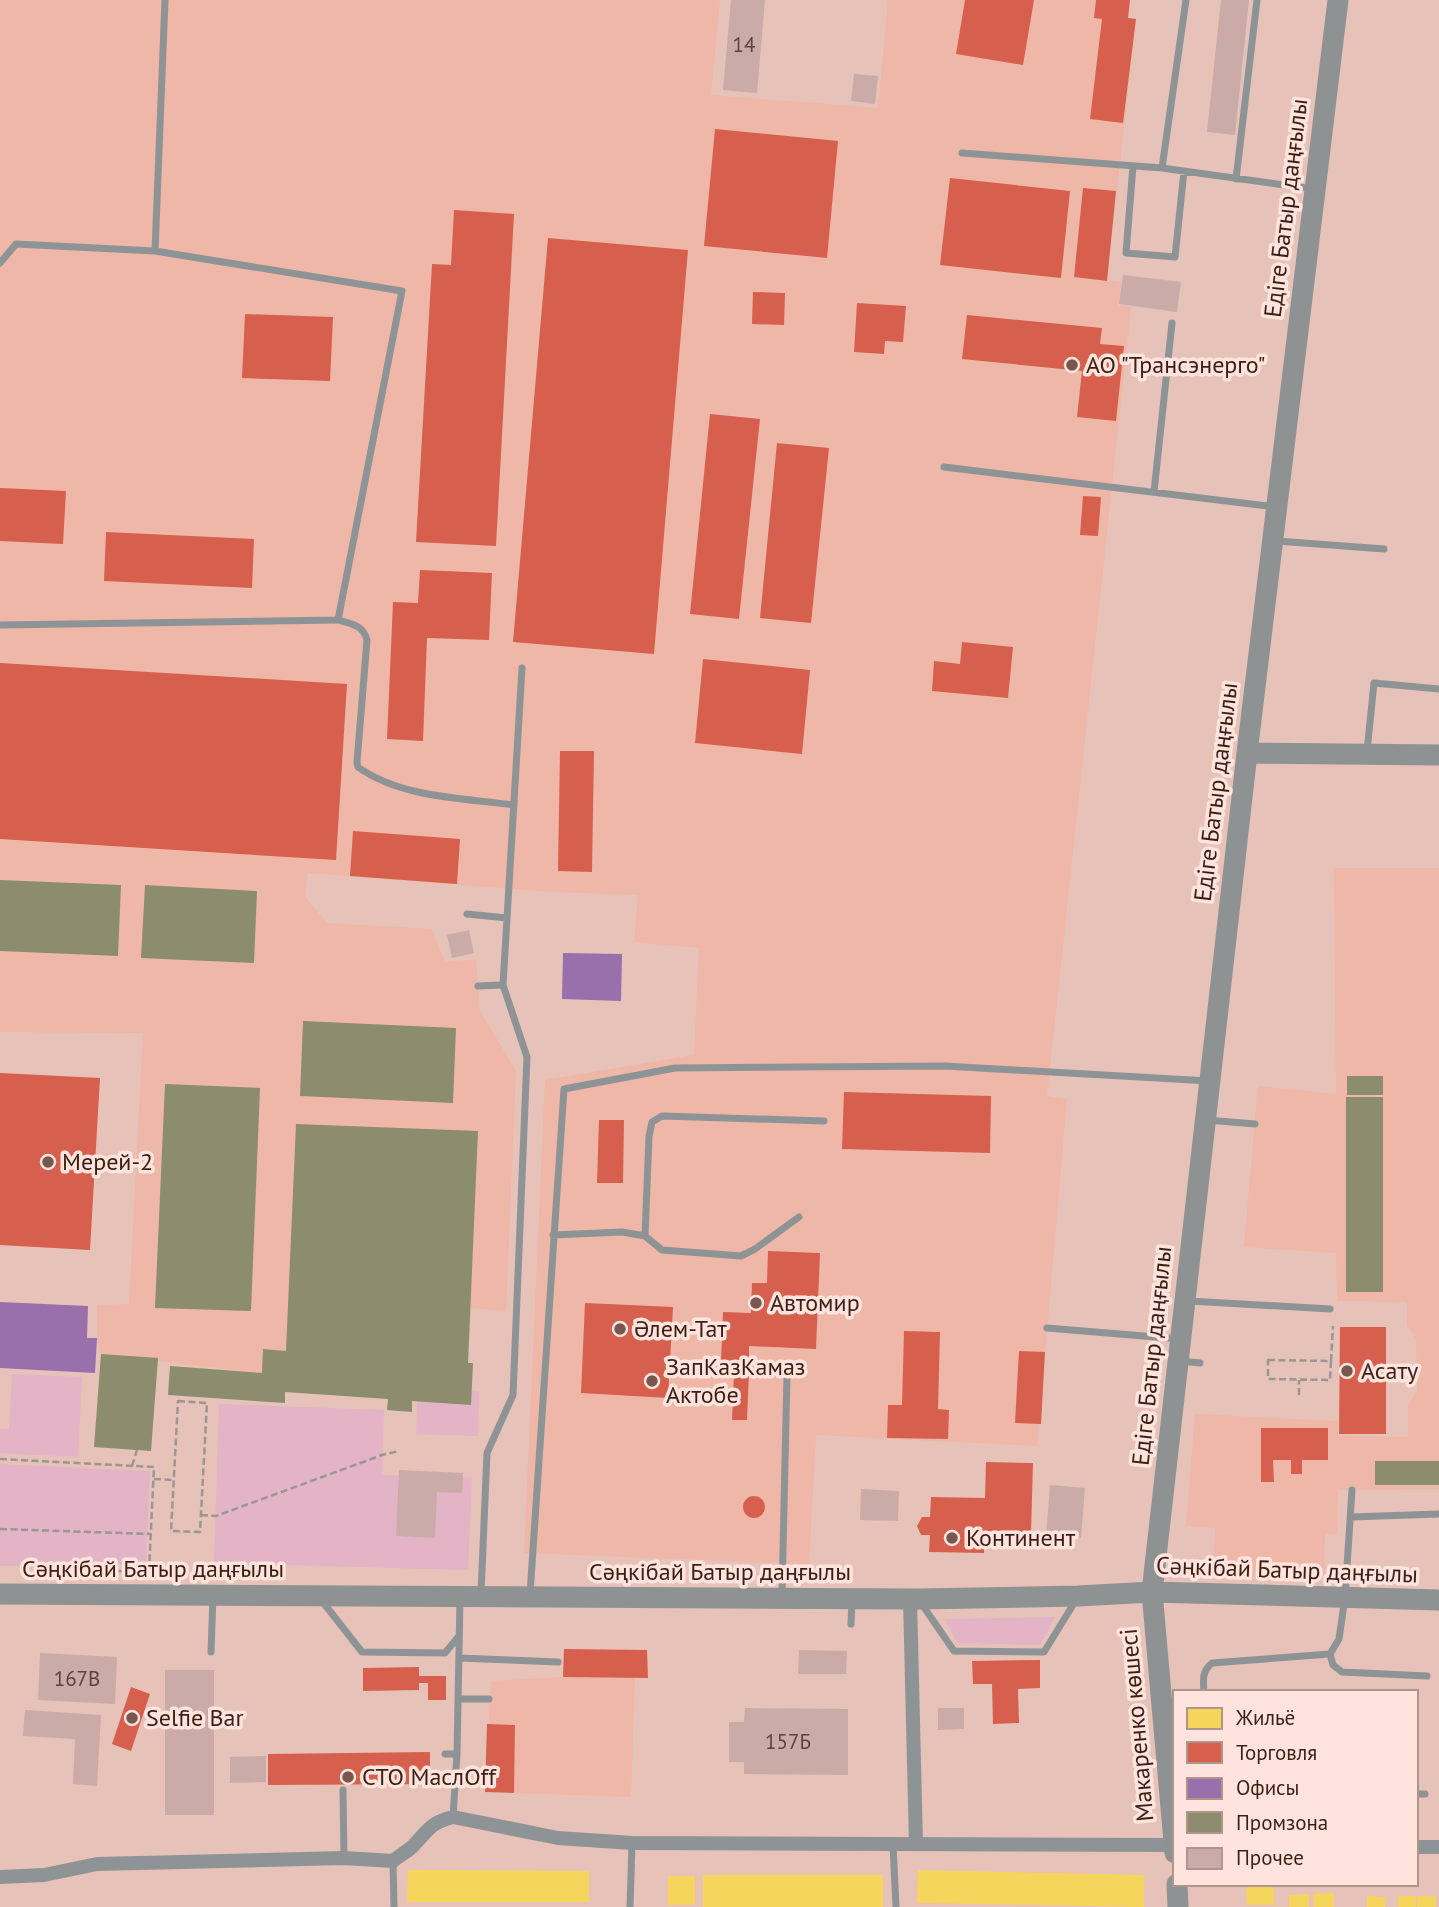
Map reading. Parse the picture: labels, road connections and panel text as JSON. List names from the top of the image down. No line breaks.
{"streets":{"main road":["Едіге Батыр даңғылы","Сәңкібай Батыр даңғылы","Макаренко көшесі"]},"crossings":[["Едіге Батыр даңғылы","Сәңкібай Батыр даңғылы"],["Едіге Батыр даңғылы","Макаренко көшесі"],["Сәңкібай Батыр даңғылы","Макаренко көшесі"]],"places":["АО \"Трансэнерго\"","Мерей-2","Автомир","Әлем-Тат","Асату","ЗапКазКамаз Актобе","Континент","Selfie Bar","СТО МаслOff"],"house_numbers":["14","167В","157Б"],"legend":["Жильё","Торговля","Офисы","Промзона","Прочее"]}
